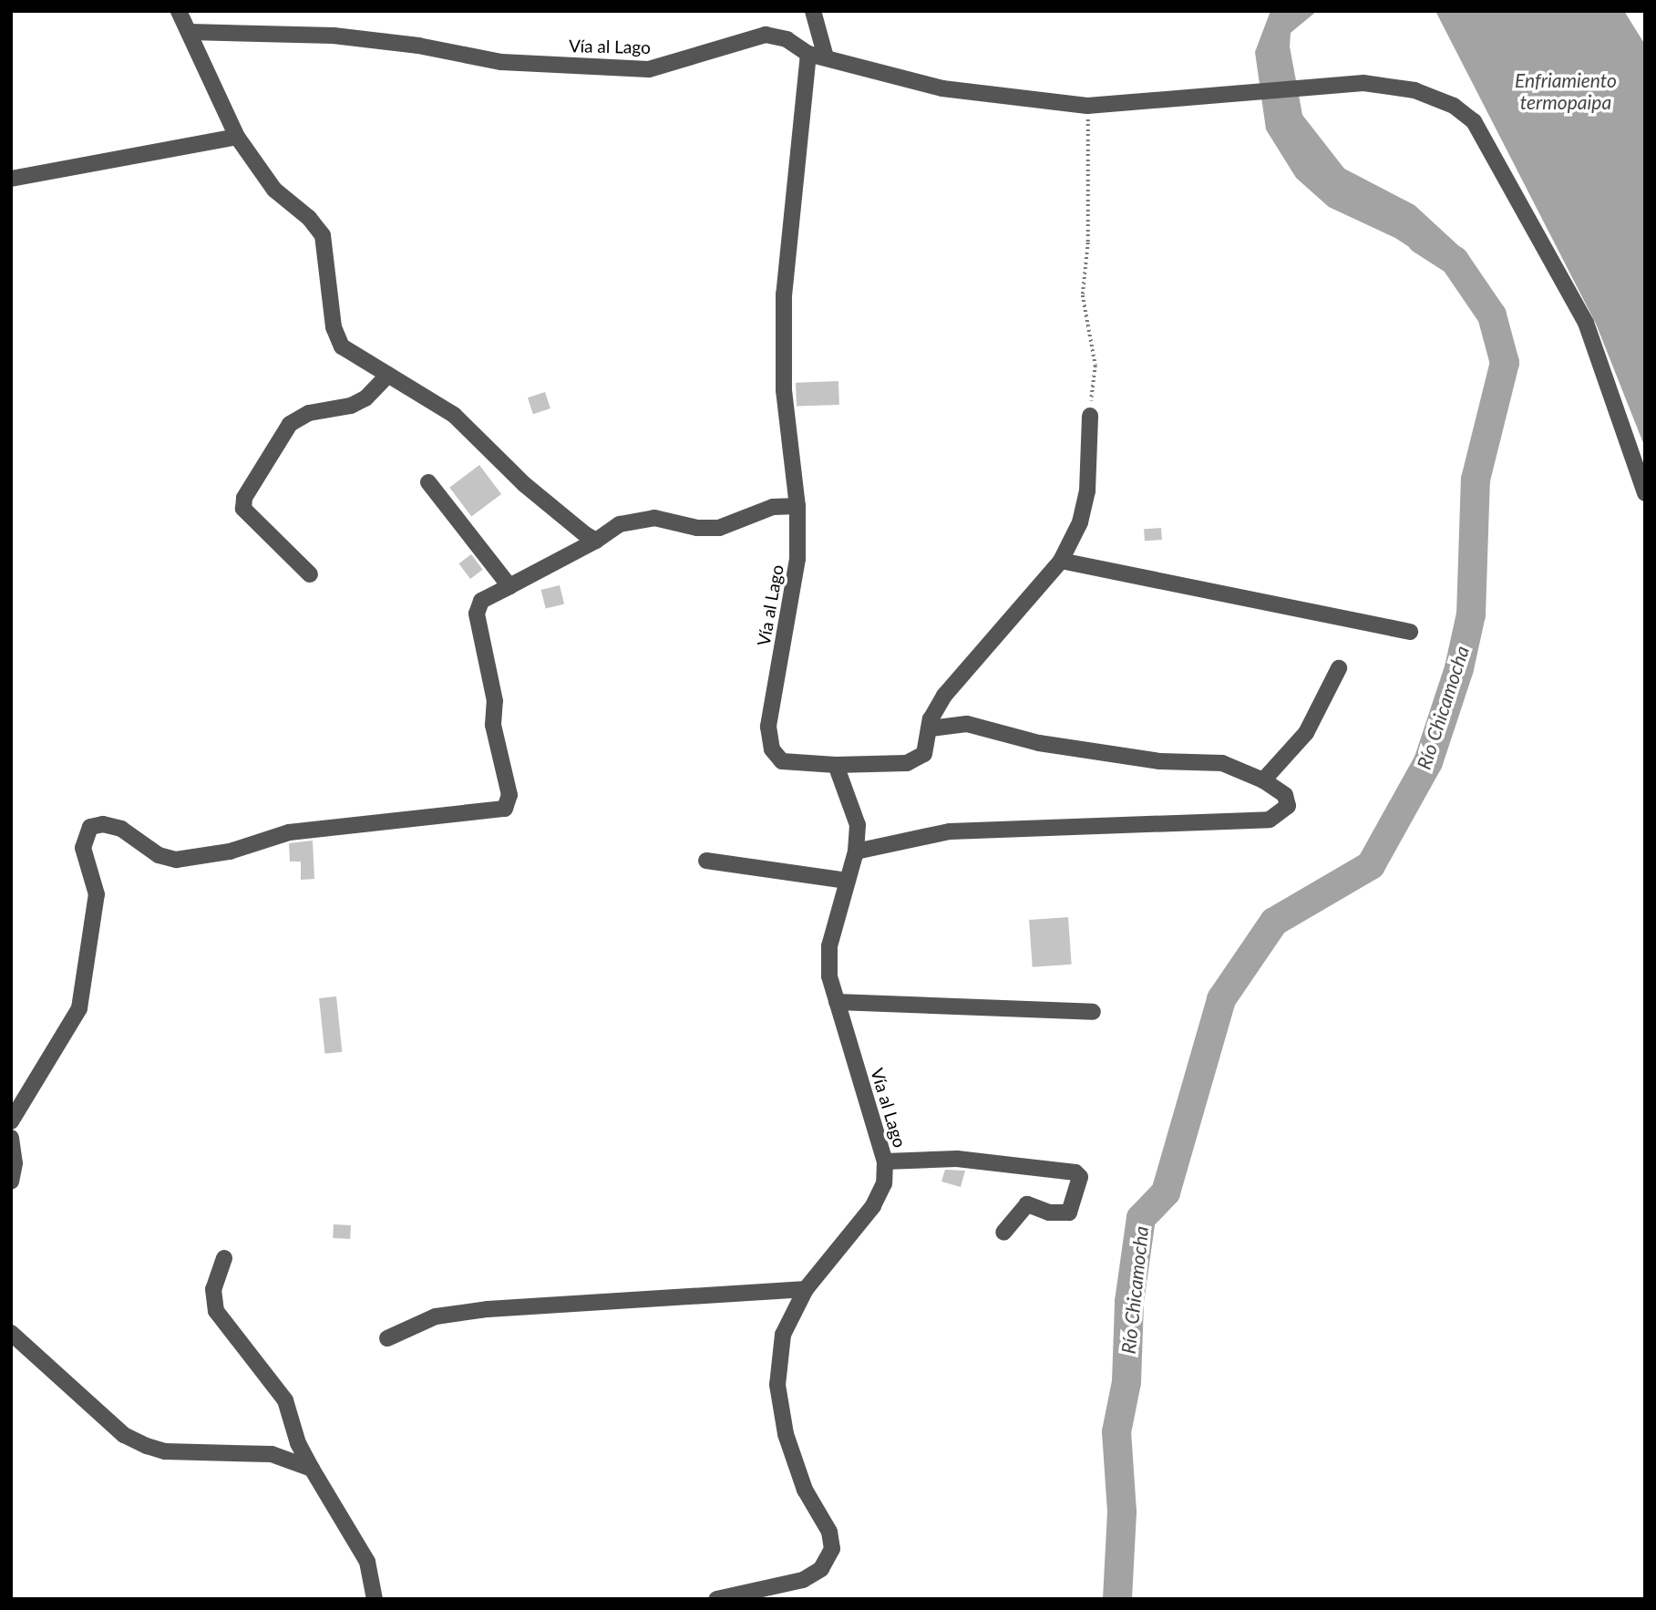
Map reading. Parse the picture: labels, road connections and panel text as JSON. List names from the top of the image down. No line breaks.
{"streets":{"street":["Vía al Lago"]},"water":["Enfriamiento termopaipa","Río Chicamocha"]}
